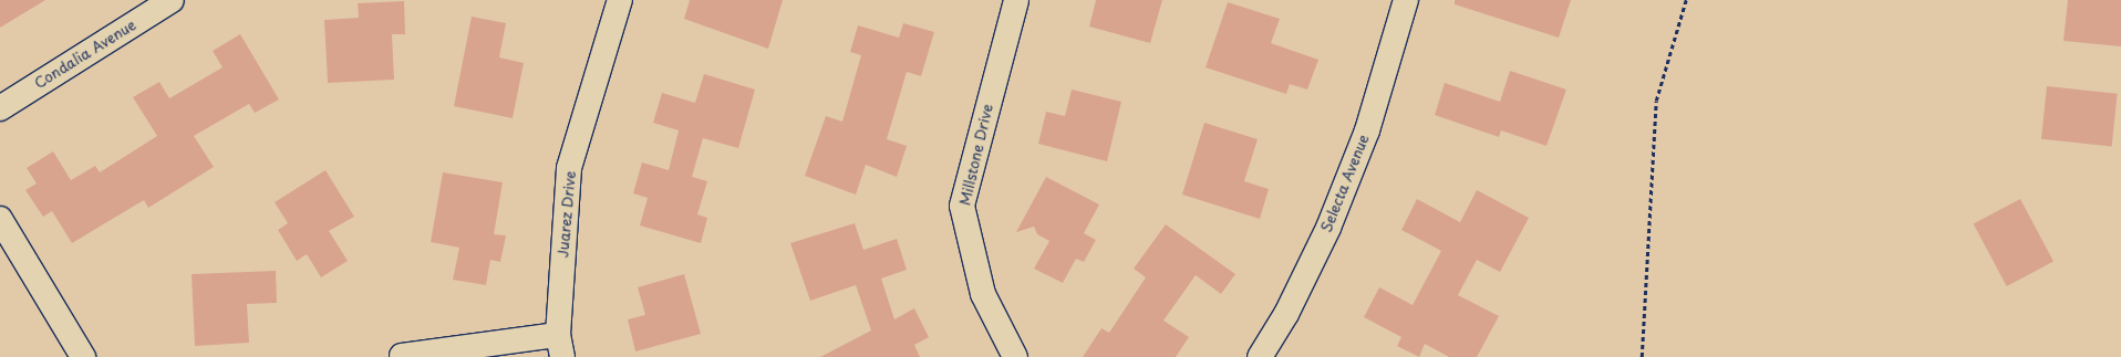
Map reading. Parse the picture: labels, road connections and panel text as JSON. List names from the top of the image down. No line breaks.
{"streets":{"street":["Condalia Avenue","Millstone Drive","Selecta Avenue","Juarez Drive"]}}
